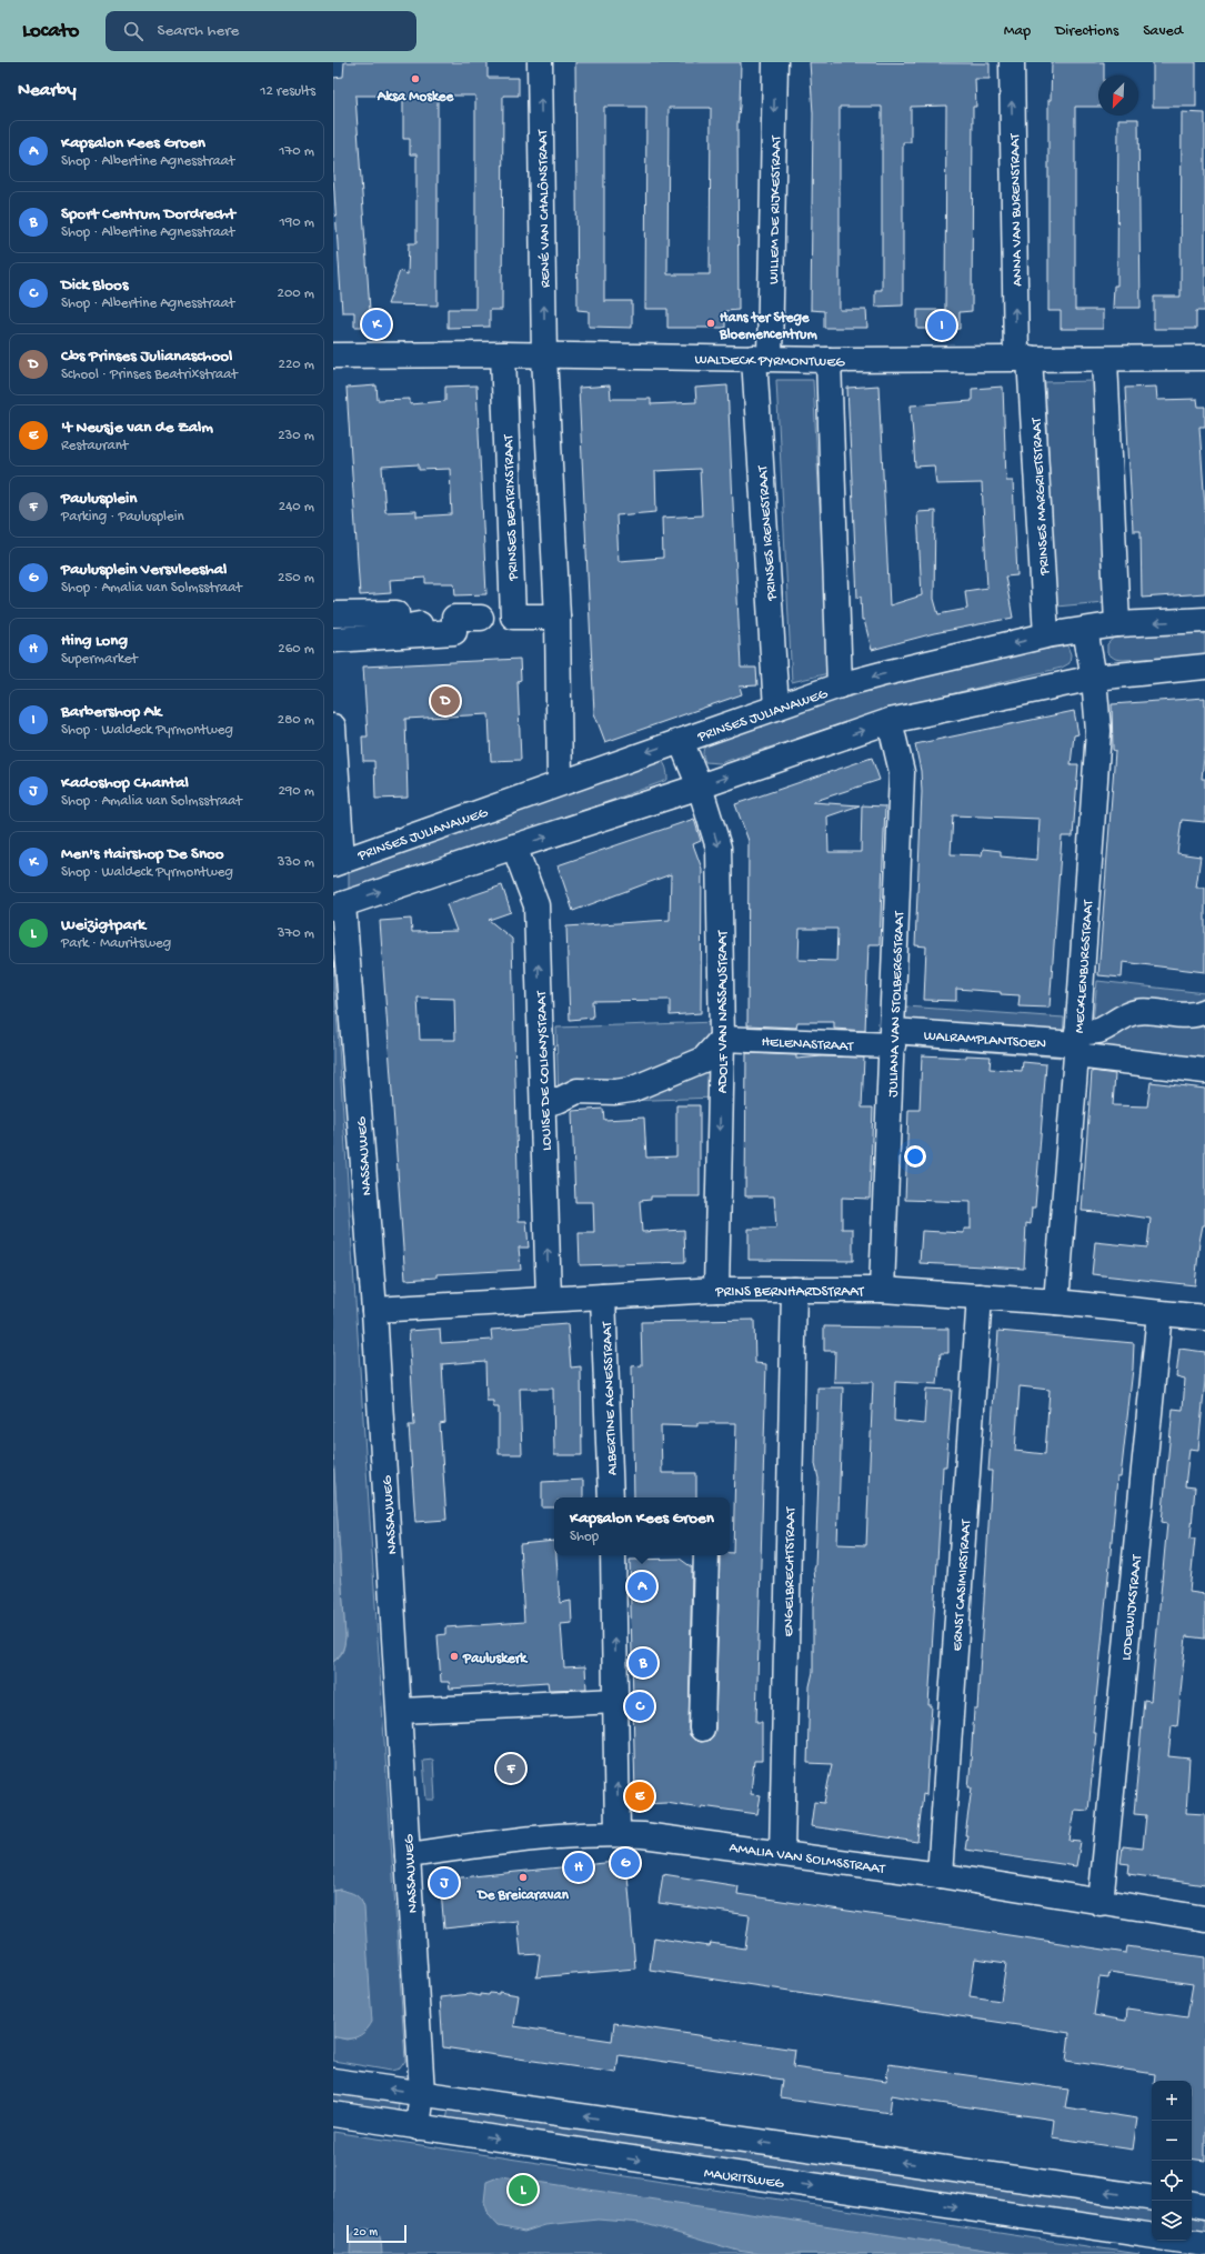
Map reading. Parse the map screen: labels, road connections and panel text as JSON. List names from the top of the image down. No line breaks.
{"streets":{"street":["RENÉ VAN CHALÔNSTRAAT","WILLEM DE RIJKESTRAAT","ANNA VAN BURENSTRAAT","WALDECK PYRMONTWEG","PRINSES MARGRIETSTRAAT","PRINSES BEATRIXSTRAAT","PRINSES IRENESTRAAT","PRINSES JULIANAWEG","MECKLENBURGSTRAAT","JULIANA VAN STOLBERGSTRAAT","ADOLF VAN NASSAUSTRAAT","WALRAMPLANTSOEN","HELENASTRAAT","LOUISE DE COLIGNYSTRAAT","NASSAUWEG","PRINS BERNHARDSTRAAT","ALBERTINE AGNESSTRAAT","ENGELBRECHTSTRAAT","ERNST CASIMIRSTRAAT","LODEWIJKSTRAAT","AMALIA VAN SOLMSSTRAAT","MAURITSWEG"]},"crossings":[["RENÉ VAN CHALÔNSTRAAT","WALDECK PYRMONTWEG"],["WILLEM DE RIJKESTRAAT","WALDECK PYRMONTWEG"],["WILLEM DE RIJKESTRAAT","PRINSES IRENESTRAAT"],["ANNA VAN BURENSTRAAT","WALDECK PYRMONTWEG"],["ANNA VAN BURENSTRAAT","PRINSES MARGRIETSTRAAT"],["WALDECK PYRMONTWEG","PRINSES MARGRIETSTRAAT"],["WALDECK PYRMONTWEG","PRINSES BEATRIXSTRAAT"],["WALDECK PYRMONTWEG","PRINSES IRENESTRAAT"],["PRINSES MARGRIETSTRAAT","PRINSES JULIANAWEG"],["PRINSES IRENESTRAAT","PRINSES JULIANAWEG"],["PRINSES JULIANAWEG","MECKLENBURGSTRAAT"],["PRINSES JULIANAWEG","ADOLF VAN NASSAUSTRAAT"],["MECKLENBURGSTRAAT","WALRAMPLANTSOEN"],["MECKLENBURGSTRAAT","PRINS BERNHARDSTRAAT"],["JULIANA VAN STOLBERGSTRAAT","WALRAMPLANTSOEN"],["JULIANA VAN STOLBERGSTRAAT","HELENASTRAAT"],["JULIANA VAN STOLBERGSTRAAT","PRINS BERNHARDSTRAAT"],["ADOLF VAN NASSAUSTRAAT","HELENASTRAAT"],["ADOLF VAN NASSAUSTRAAT","PRINS BERNHARDSTRAAT"],["WALRAMPLANTSOEN","HELENASTRAAT"],["LOUISE DE COLIGNYSTRAAT","PRINS BERNHARDSTRAAT"],["NASSAUWEG","PRINS BERNHARDSTRAAT"],["NASSAUWEG","AMALIA VAN SOLMSSTRAAT"],["NASSAUWEG","MAURITSWEG"],["PRINS BERNHARDSTRAAT","ALBERTINE AGNESSTRAAT"],["PRINS BERNHARDSTRAAT","ENGELBRECHTSTRAAT"],["PRINS BERNHARDSTRAAT","ERNST CASIMIRSTRAAT"],["PRINS BERNHARDSTRAAT","LODEWIJKSTRAAT"],["ENGELBRECHTSTRAAT","AMALIA VAN SOLMSSTRAAT"],["ERNST CASIMIRSTRAAT","AMALIA VAN SOLMSSTRAAT"],["LODEWIJKSTRAAT","AMALIA VAN SOLMSSTRAAT"]],"one_way":["RENÉ VAN CHALÔNSTRAAT","WILLEM DE RIJKESTRAAT","ANNA VAN BURENSTRAAT","ADOLF VAN NASSAUSTRAAT","LOUISE DE COLIGNYSTRAAT"],"places":["Aksa Moskee","Hans ter Stege Bloemencentrum","Pauluskerk","De Breicaravan"],"scale_bar":"20 m","north":"bottom left","page":{"header":"Locato","search":"Search here","nav":["Map","Directions","Saved"],"heading":["Nearby","12 results"],"list":[{"mark":"A","name":"Kapsalon Kees Groen","note":"Shop · Albertine Agnesstraat","value":"170 m"},{"mark":"B","name":"Sport Centrum Dordrecht","note":"Shop · Albertine Agnesstraat","value":"190 m"},{"mark":"C","name":"Dick Bloos","note":"Shop · Albertine Agnesstraat","value":"200 m"},{"mark":"D","name":"Cbs Prinses Julianaschool","note":"School · Prinses Beatrixstraat","value":"220 m"},{"mark":"E","name":"'t Neusje van de Zalm","note":"Restaurant","value":"230 m"},{"mark":"F","name":"Paulusplein","note":"Parking · Paulusplein","value":"240 m"},{"mark":"G","name":"Paulusplein Versvleeshal","note":"Shop · Amalia van Solmsstraat","value":"250 m"},{"mark":"H","name":"Hing Long","note":"Supermarket","value":"260 m"},{"mark":"I","name":"Barbershop Ak","note":"Shop · Waldeck Pyrmontweg","value":"280 m"},{"mark":"J","name":"Kadoshop Chantal","note":"Shop · Amalia van Solmsstraat","value":"290 m"},{"mark":"K","name":"Men's Hairshop De Snoo","note":"Shop · Waldeck Pyrmontweg","value":"330 m"},{"mark":"L","name":"Weizigtpark","note":"Park · Mauritsweg","value":"370 m"}],"pins":["K","I","D","A","B","C","F","E","G","H","J","L"],"popup":["Kapsalon Kees Groen","Shop"],"map_buttons":["+","−"],"scale":"20 m"}}
